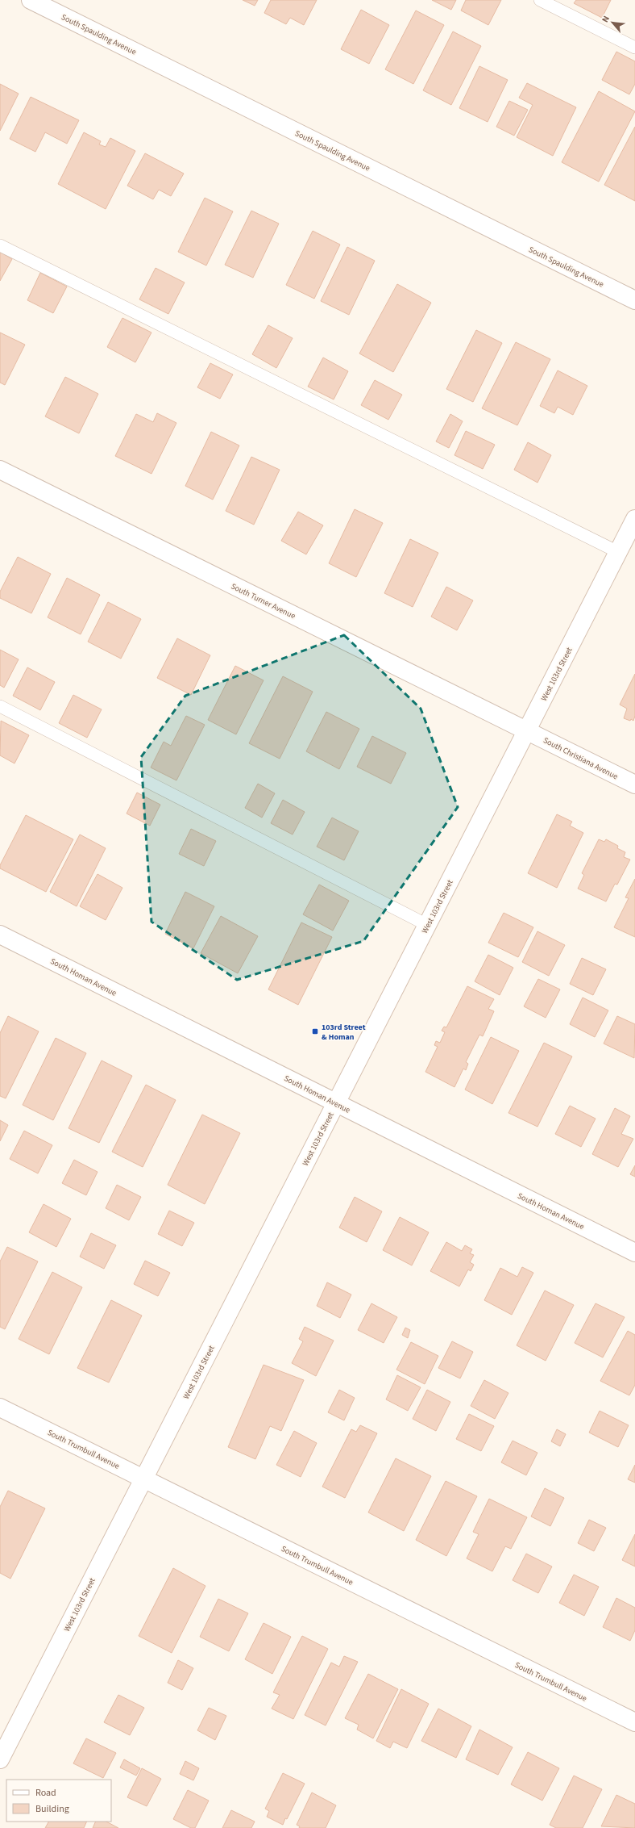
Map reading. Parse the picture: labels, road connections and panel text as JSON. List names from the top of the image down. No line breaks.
{"streets":{"street":["South Spaulding Avenue","South Turner Avenue","West 103rd Street","South Christiana Avenue","South Homan Avenue","South Trumbull Avenue"]},"crossings":[["South Turner Avenue","West 103rd Street"],["South Turner Avenue","South Christiana Avenue"],["West 103rd Street","South Christiana Avenue"],["West 103rd Street","South Homan Avenue"],["West 103rd Street","South Trumbull Avenue"]],"places":{"transit":["103rd Street & Homan"]},"legend":["Road","Building"],"north":"top left"}
